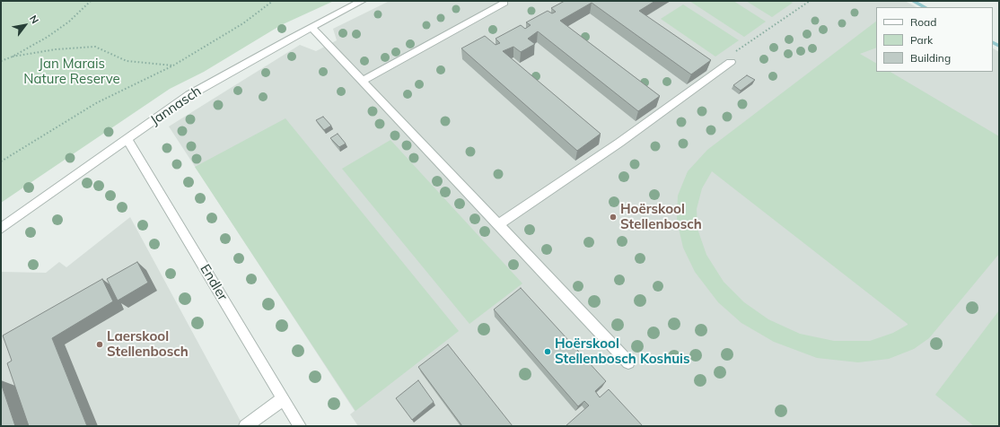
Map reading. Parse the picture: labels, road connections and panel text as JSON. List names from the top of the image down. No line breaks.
{"streets":{"street":["Jannasch","Endler"]},"crossings":[["Jannasch","Endler"]],"parks":["Jan Marais Nature Reserve"],"places":["Hoërskool Stellenbosch","Laerskool Stellenbosch","Hoërskool Stellenbosch Koshuis"],"legend":["Road","Park","Building"],"north":"top right"}
